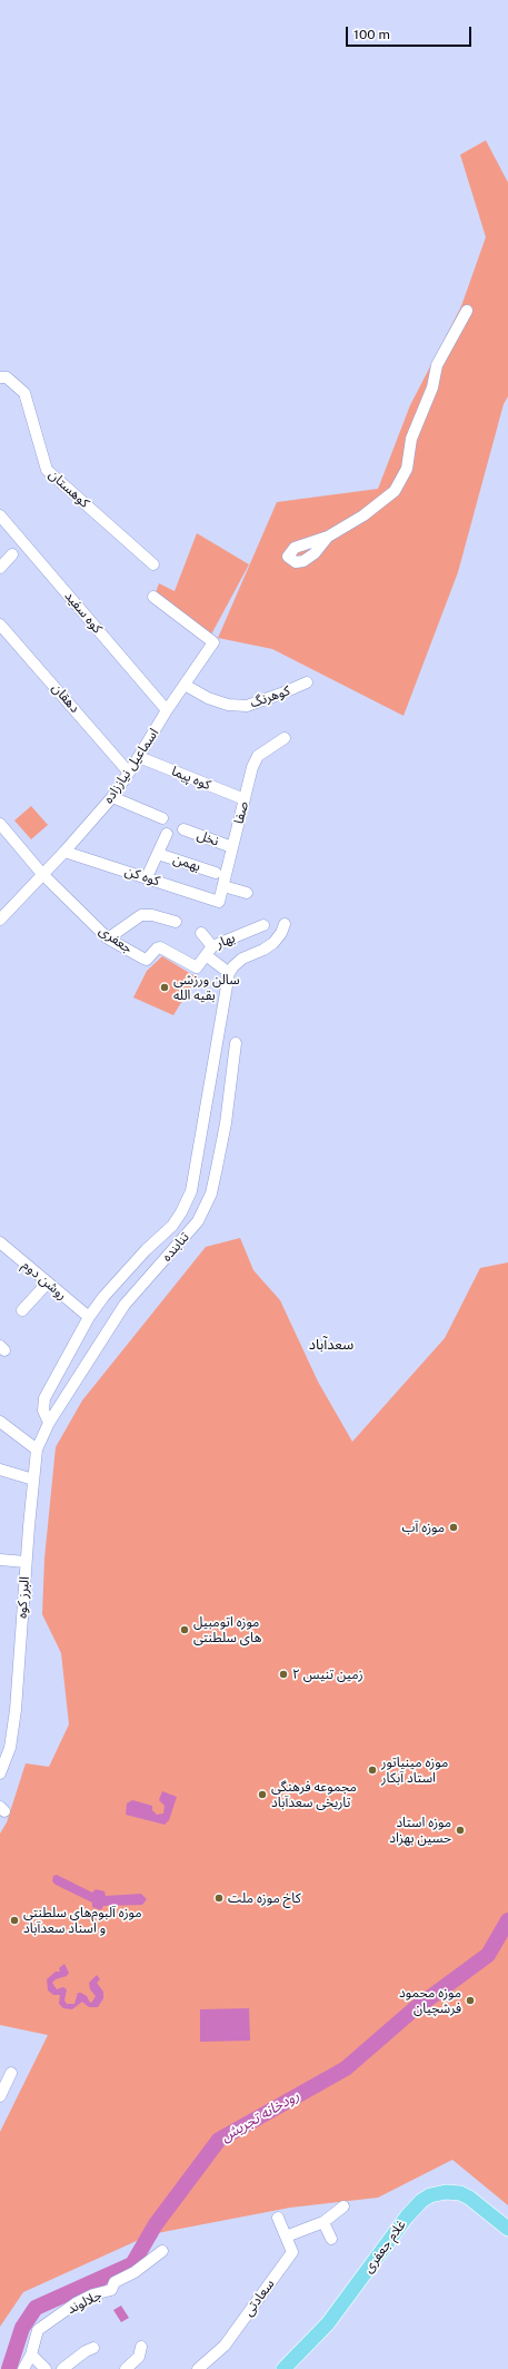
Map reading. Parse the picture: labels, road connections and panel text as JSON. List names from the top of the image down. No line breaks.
{"streets":{"main road":["غلام جعفری"],"street":["کوهستان","کوه سفید","کوهرنگ","دهقان","اسماعیل نیاززاده","کوه پیما","صفا","نخل","بهمن","کوه کن","جعفری","بهار","تنابنده","روشن دوم","البرز کوه","سعادتی","جلالوند"]},"crossings":[["کوه سفید","اسماعیل نیاززاده"],["کوهرنگ","اسماعیل نیاززاده"],["دهقان","اسماعیل نیاززاده"],["اسماعیل نیاززاده","کوه پیما"],["اسماعیل نیاززاده","کوه کن"],["اسماعیل نیاززاده","جعفری"],["کوه پیما","صفا"],["صفا","نخل"],["صفا","کوه کن"],["جعفری","بهار"],["تنابنده","البرز کوه"]],"districts":["سعدآباد"],"water":["رودخانه تجریش"],"places":["سالن ورزشی بقیه الله","موزه آب","موزه اتومبیل های سلطنتی","زمین تنیس ۲","موزه مینیاتور استاد آبکار","مجموعه فرهنگی تاریخی سعدآباد","موزه استاد حسین بهزاد","کاخ موزه ملت","موزه آلبوم‌های سلطنتی و اسناد سعدآباد","موزه محمود فرشچیان"],"scale_bar":"100 m"}
